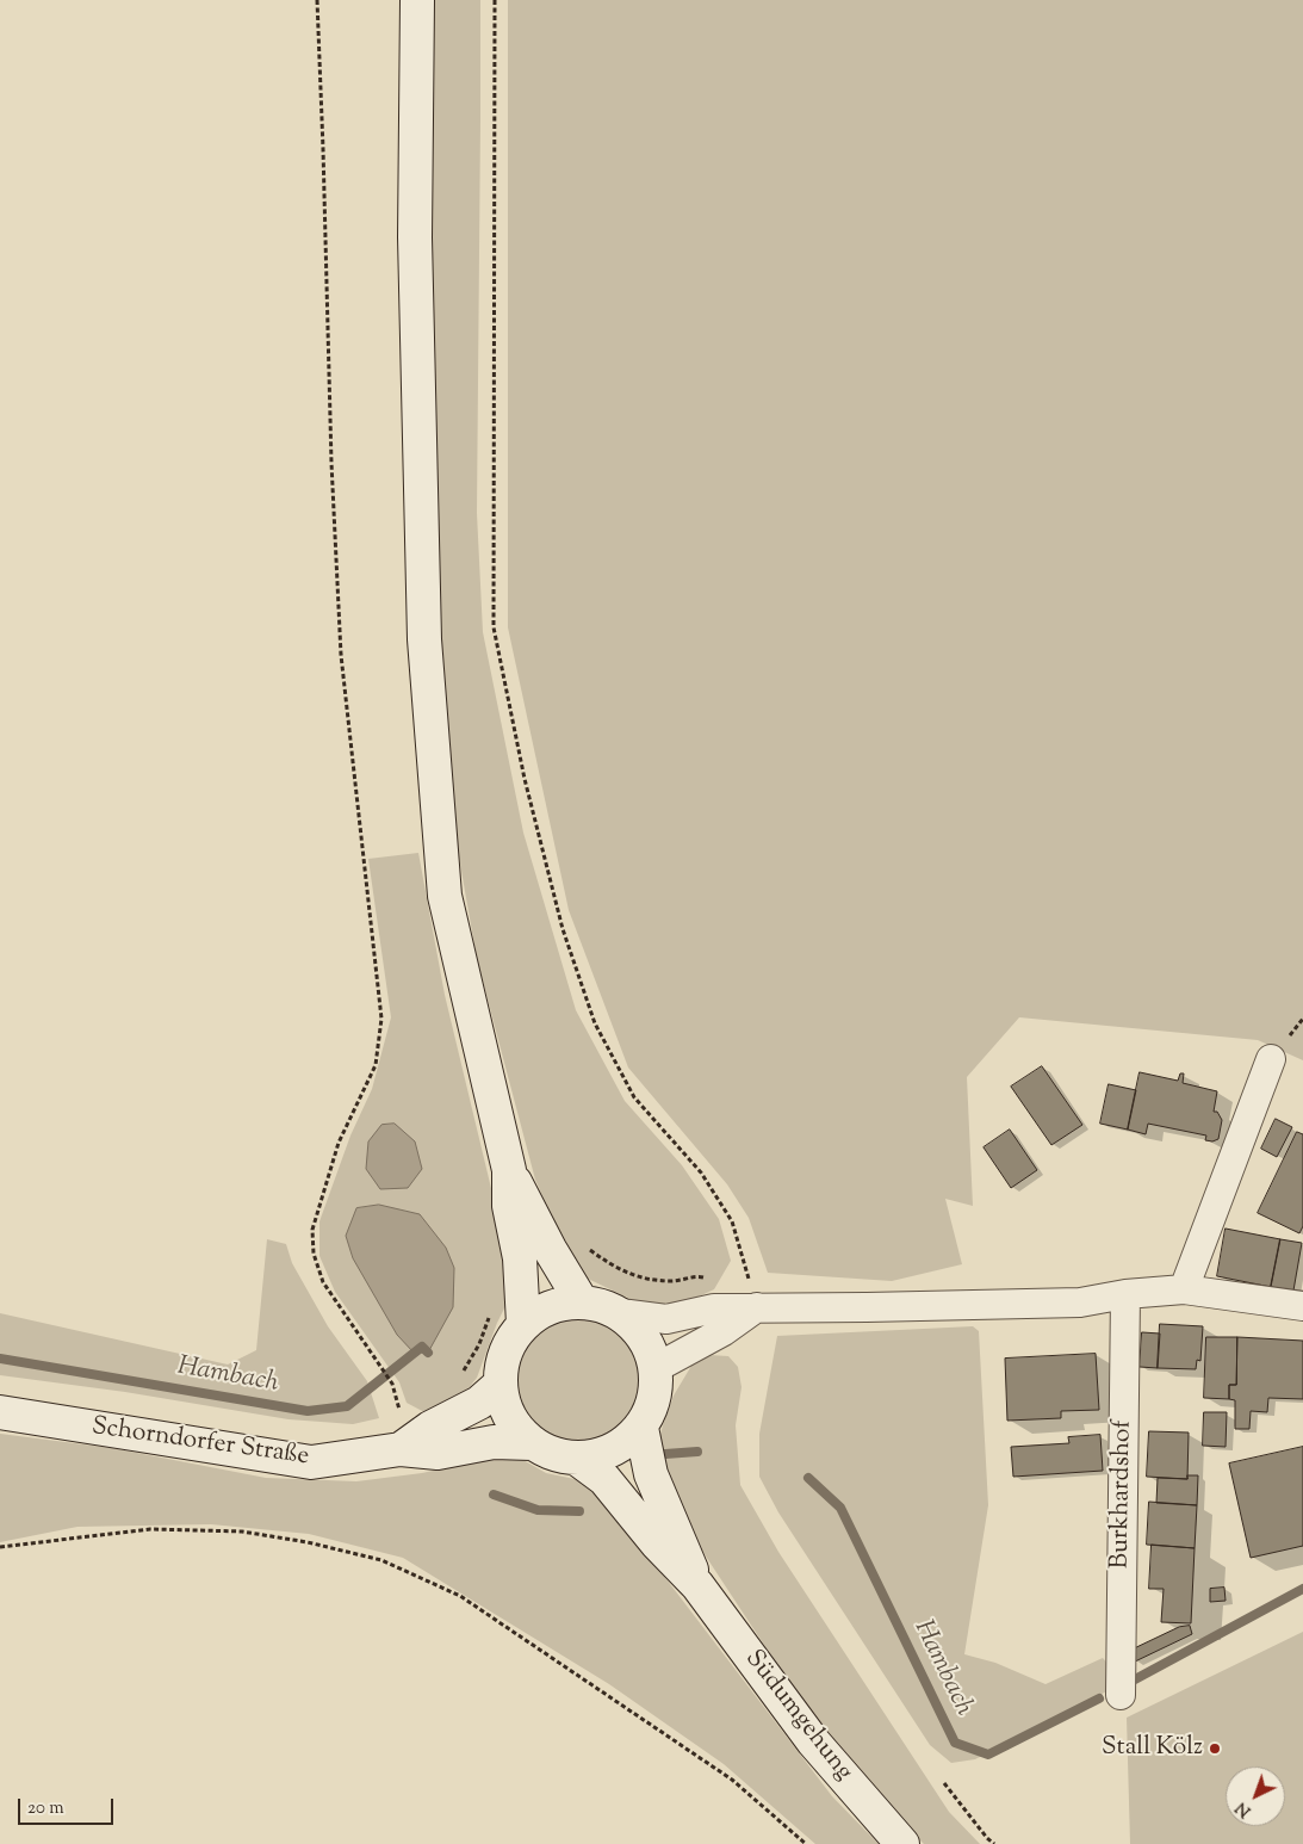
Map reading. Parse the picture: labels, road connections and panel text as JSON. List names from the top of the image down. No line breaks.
{"streets":{"main road":["Schorndorfer Straße","Südumgehung"],"street":["Burkhardshof"]},"crossings":[["Schorndorfer Straße","Südumgehung"]],"water":["Hambach"],"places":["Stall Kölz"],"scale_bar":"20 m","north":"bottom left"}
